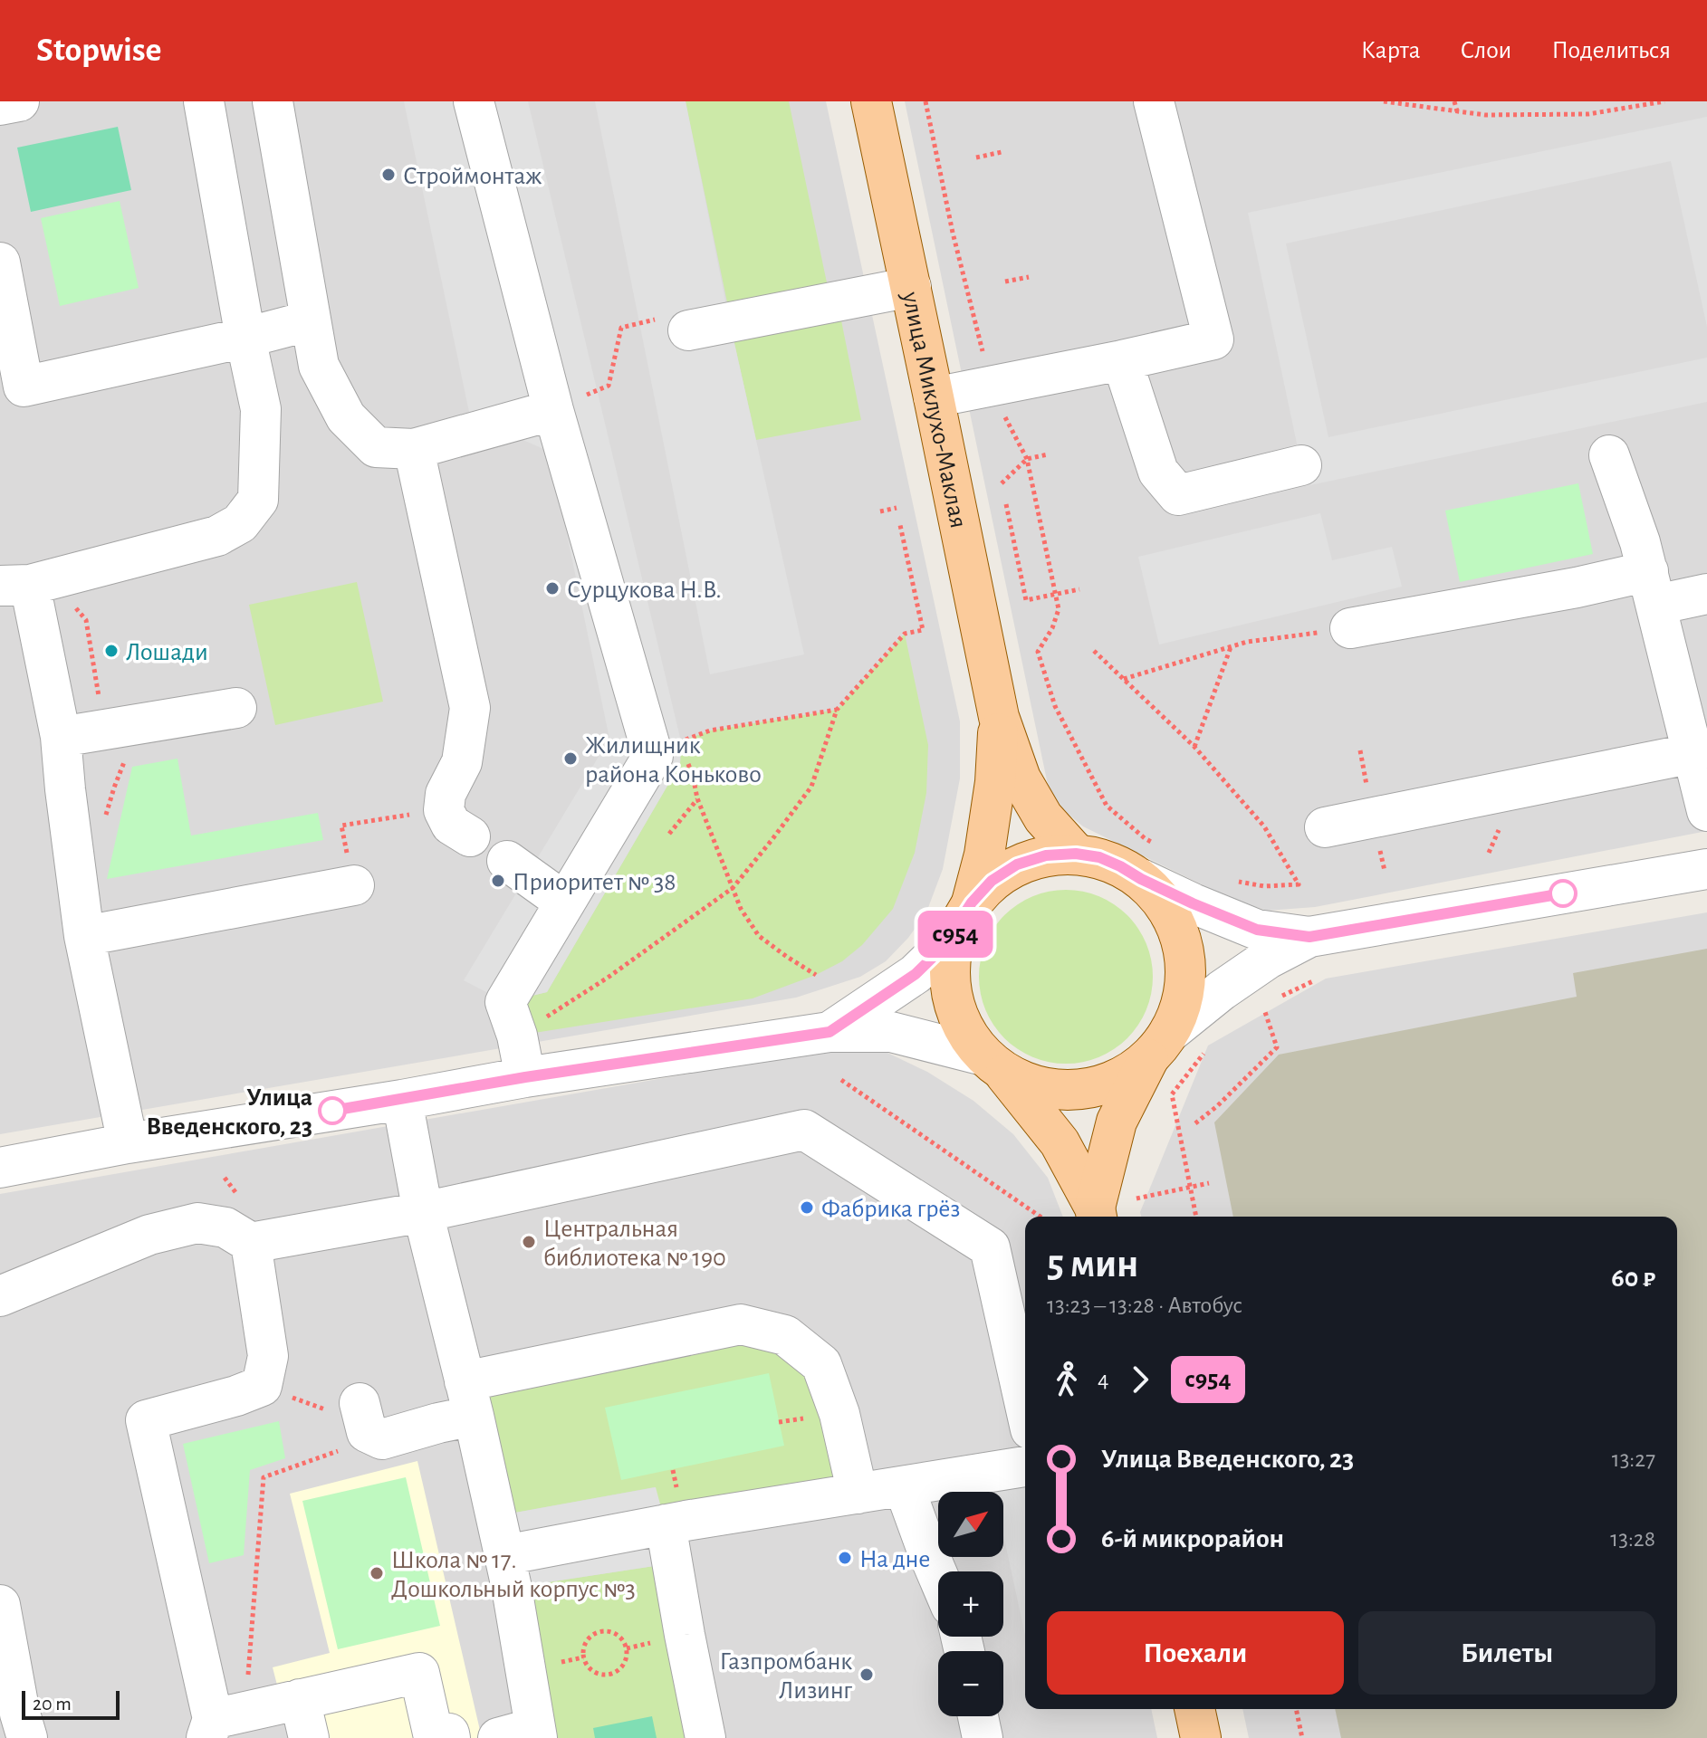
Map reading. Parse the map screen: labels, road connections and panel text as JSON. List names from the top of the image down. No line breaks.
{"streets":{"main road":["улица Миклухо-Маклая"]},"places":["Строймонтаж","Сурцукова Н.В.","Лошади","Жилищник района Коньково","Приоритет № 38","Улица Введенского, 23","Фабрика грёз","Центральная библиотека № 190","На дне","Школа № 17. Дошкольный корпус №3","Газпромбанк Лизинг"],"lines":["bus line с954"],"scale_bar":"20 m","north":"top right","page":{"header":"Stopwise","nav":["Карта","Слои","Поделиться"],"on_map":"с954","heading":["5 мин","13:23 – 13:28 · Автобус","60 ₽"],"legs":["4","с954"],"list":[{"name":"Улица Введенского, 23","value":"13:27"},{"name":"6-й микрорайон","value":"13:28"}],"map_buttons":["+","−"],"buttons":["Поехали","Билеты"],"scale":"20 m"}}
